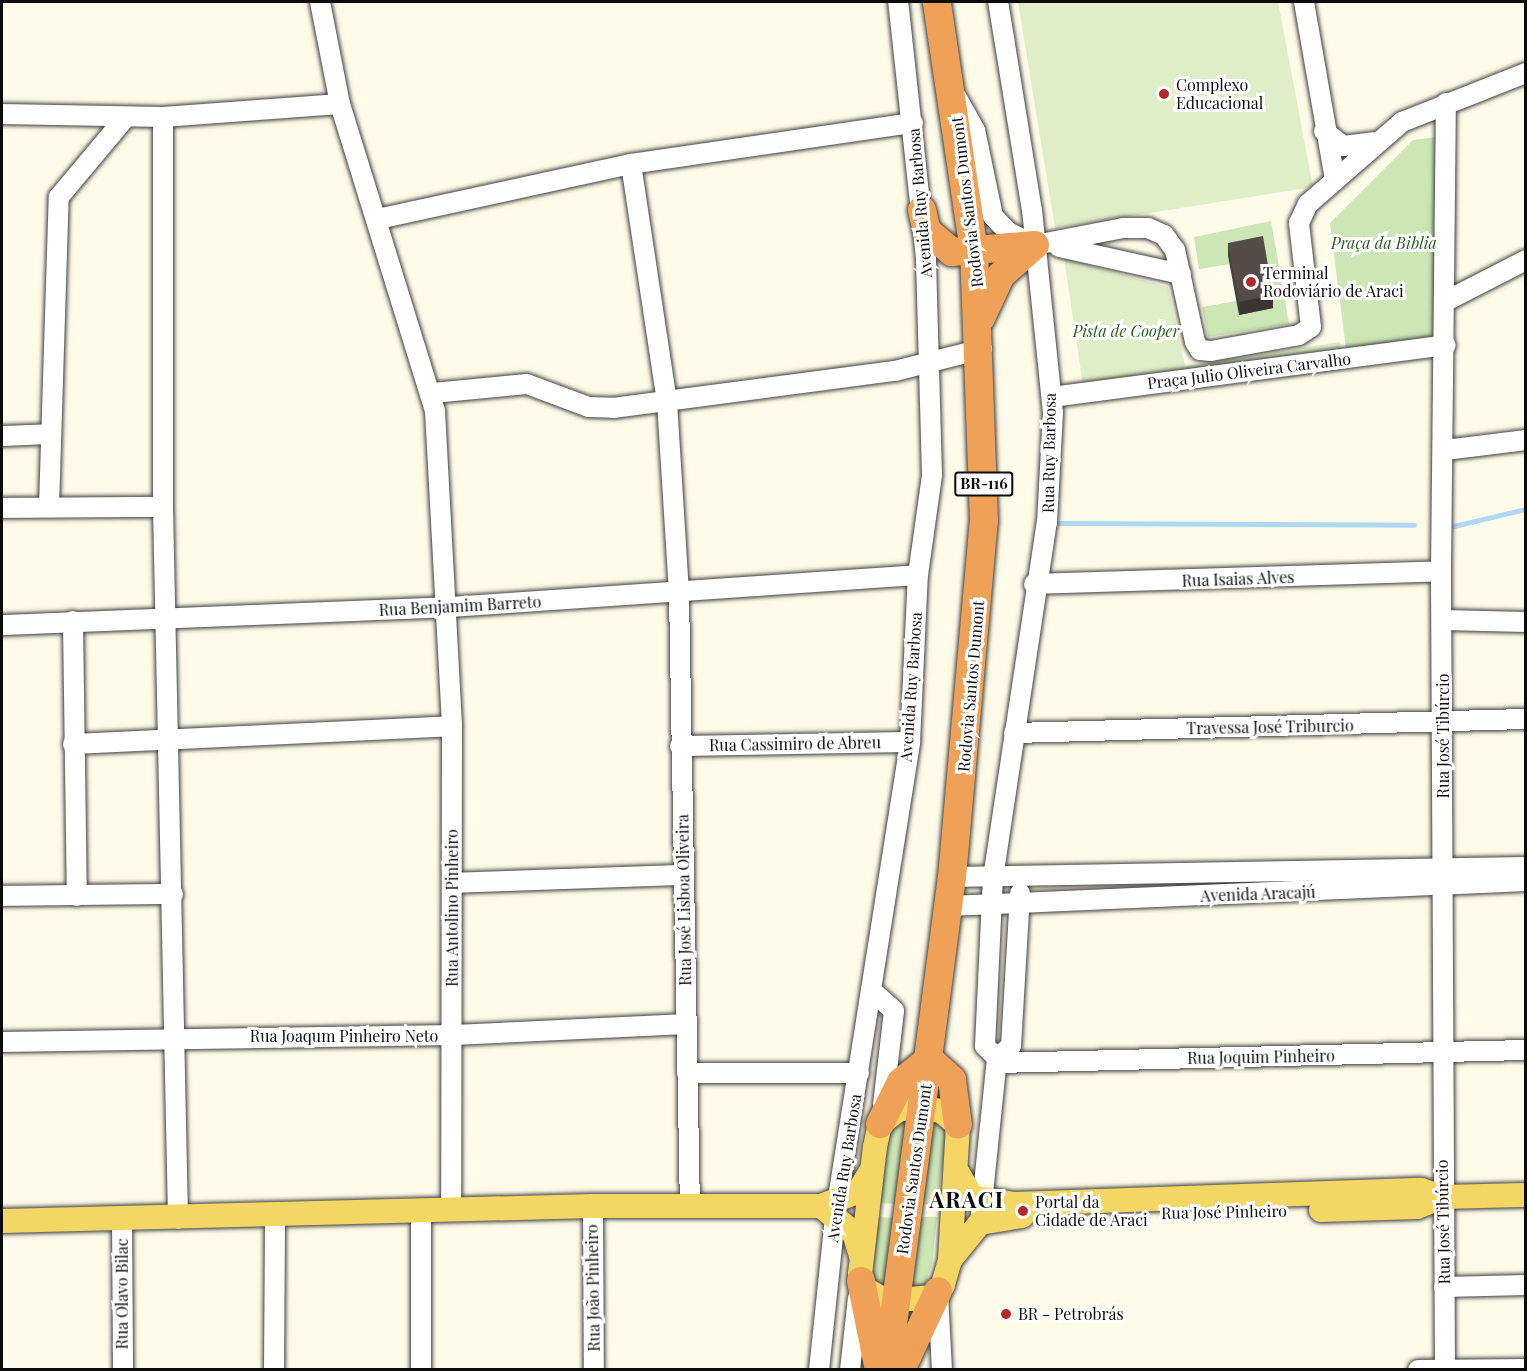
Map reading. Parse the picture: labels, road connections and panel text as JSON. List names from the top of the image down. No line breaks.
{"streets":{"highway":["Rodovia Santos Dumont","BR-116"],"main road":["Rua José Pinheiro"],"street":["Avenida Ruy Barbosa","Praça Julio Oliveira Carvalho","Rua Ruy Barbosa","Rua Isaias Alves","Rua Benjamim Barreto","Travessa José Triburcio","Rua José Tibúrcio","Rua Cassimiro de Abreu","Avenida Aracajú","Rua José Lisboa Oliveira","Rua Antolino Pinheiro","Rua Joaqum Pinheiro Neto","Rua Joquim Pinheiro","Rua João Pinheiro","Rua Olavo Bilac"]},"crossings":[["Rodovia Santos Dumont","Avenida Aracajú"],["Avenida Ruy Barbosa","Rua Benjamim Barreto"],["Avenida Ruy Barbosa","Rua Cassimiro de Abreu"],["Praça Julio Oliveira Carvalho","Rua Ruy Barbosa"],["Praça Julio Oliveira Carvalho","Rua José Tibúrcio"],["Rua Ruy Barbosa","Rua Isaias Alves"],["Rua Ruy Barbosa","Travessa José Triburcio"],["Rua Ruy Barbosa","Avenida Aracajú"],["Rua Ruy Barbosa","Rua Joquim Pinheiro"],["Rua Isaias Alves","Rua José Tibúrcio"],["Rua Benjamim Barreto","Rua José Lisboa Oliveira"],["Rua Benjamim Barreto","Rua Antolino Pinheiro"],["Travessa José Triburcio","Rua José Tibúrcio"],["Rua José Tibúrcio","Avenida Aracajú"],["Rua José Tibúrcio","Rua Joquim Pinheiro"],["Rua José Tibúrcio","Rua José Pinheiro"],["Rua Cassimiro de Abreu","Rua José Lisboa Oliveira"],["Rua José Lisboa Oliveira","Rua Joaqum Pinheiro Neto"],["Rua Antolino Pinheiro","Rua Joaqum Pinheiro Neto"]],"districts":["ARACI"],"parks":["Praça da Biblia","Pista de Cooper"],"places":["Complexo Educacional","Terminal Rodoviário de Araci","Portal da Cidade de Araci","BR - Petrobrás"]}
